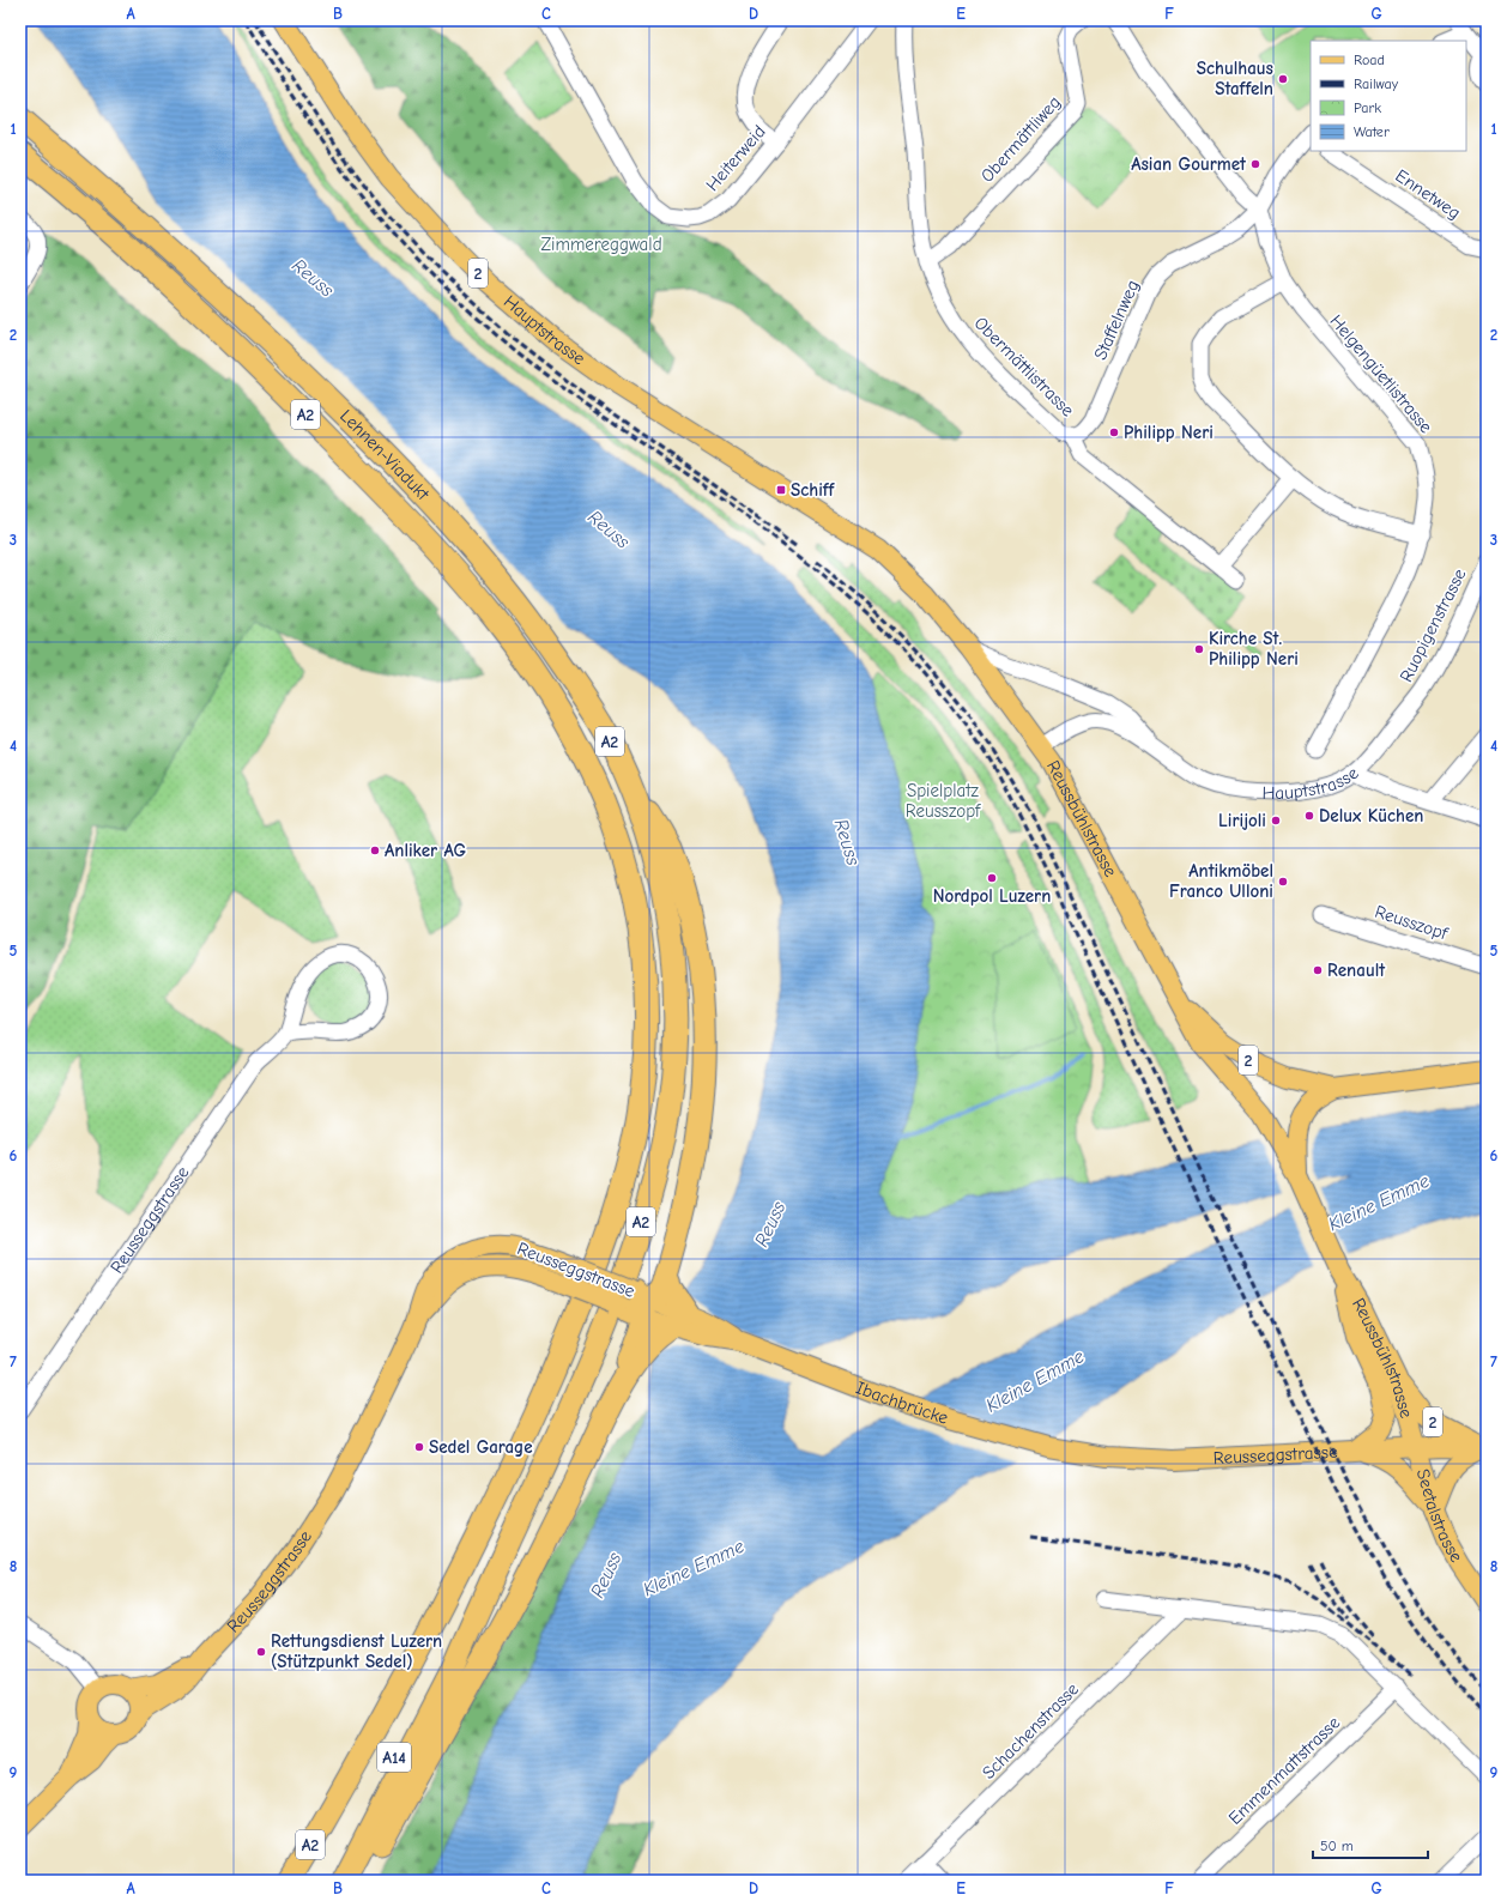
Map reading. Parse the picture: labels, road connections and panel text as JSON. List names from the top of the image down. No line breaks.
{"streets":{"highway":["A2","Lehnen-Viadukt","A14"],"main road":["2","Hauptstrasse","Reussbühlstrasse","Reusseggstrasse","Ibachbrücke","Seetalstrasse"],"street":["Obermättliweg","Heiterweid","Ennetweg","Staffelnweg","Obermättlistrasse","Helgengüetlistrasse","Ruopigenstrasse","Reusszopf","Schachenstrasse","Emmenmattstrasse"]},"crossings":[["Obermättliweg","Obermättlistrasse"],["2","Reussbühlstrasse"],["2","Reusseggstrasse"],["Staffelnweg","Obermättlistrasse"],["Staffelnweg","Helgengüetlistrasse"],["Hauptstrasse","Ruopigenstrasse"],["Hauptstrasse","Reussbühlstrasse"],["A2","Lehnen-Viadukt"],["A2","A14"],["Reussbühlstrasse","Reusseggstrasse"],["Reussbühlstrasse","Seetalstrasse"],["Reusseggstrasse","Ibachbrücke"],["Reusseggstrasse","Seetalstrasse"]],"water":["Reuss","Kleine Emme"],"parks":["Zimmereggwald","Spielplatz Reusszopf"],"places":{"other":["Schulhaus Staffeln","Asian Gourmet","Philipp Neri","Kirche St. Philipp Neri","Delux Küchen","Lirijoli","Anliker AG","Nordpol Luzern","Antikmöbel Franco Ulloni","Renault","Sedel Garage","Rettungsdienst Luzern (Stützpunkt Sedel)"],"transit":["Schiff"]},"legend":["Road","Railway","Park","Water"],"scale_bar":"50 m","grid":{"columns":["A","B","C","D","E","F","G"],"rows":["1","2","3","4","5","6","7","8","9"]}}
